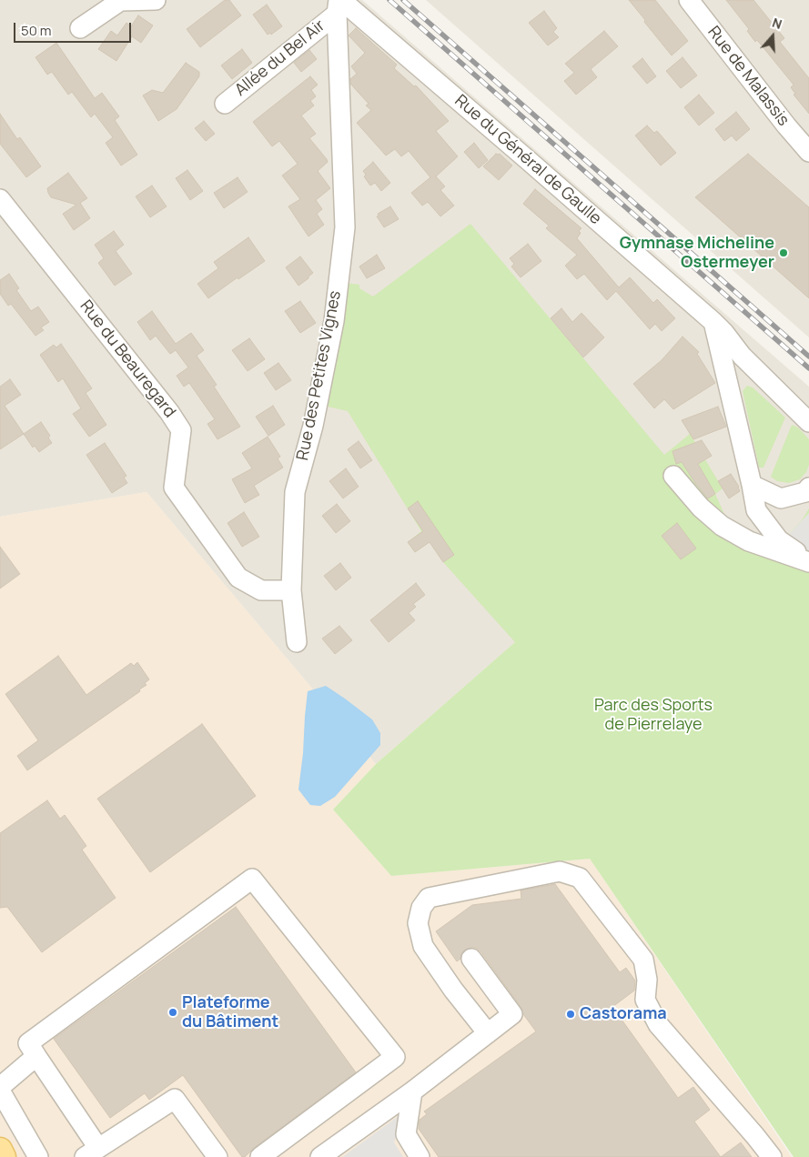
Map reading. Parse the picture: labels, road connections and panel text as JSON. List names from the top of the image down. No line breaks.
{"streets":{"street":["Allée du Bel Air","Rue de Malassis","Rue du Général de Gaulle","Rue du Beauregard","Rue des Petites Vignes"]},"crossings":[["Allée du Bel Air","Rue du Général de Gaulle"],["Allée du Bel Air","Rue des Petites Vignes"],["Rue du Général de Gaulle","Rue des Petites Vignes"],["Rue du Beauregard","Rue des Petites Vignes"]],"parks":["Parc des Sports de Pierrelaye"],"places":["Gymnase Micheline Ostermeyer","Plateforme du Bâtiment","Castorama"],"scale_bar":"50 m","north":"top"}
